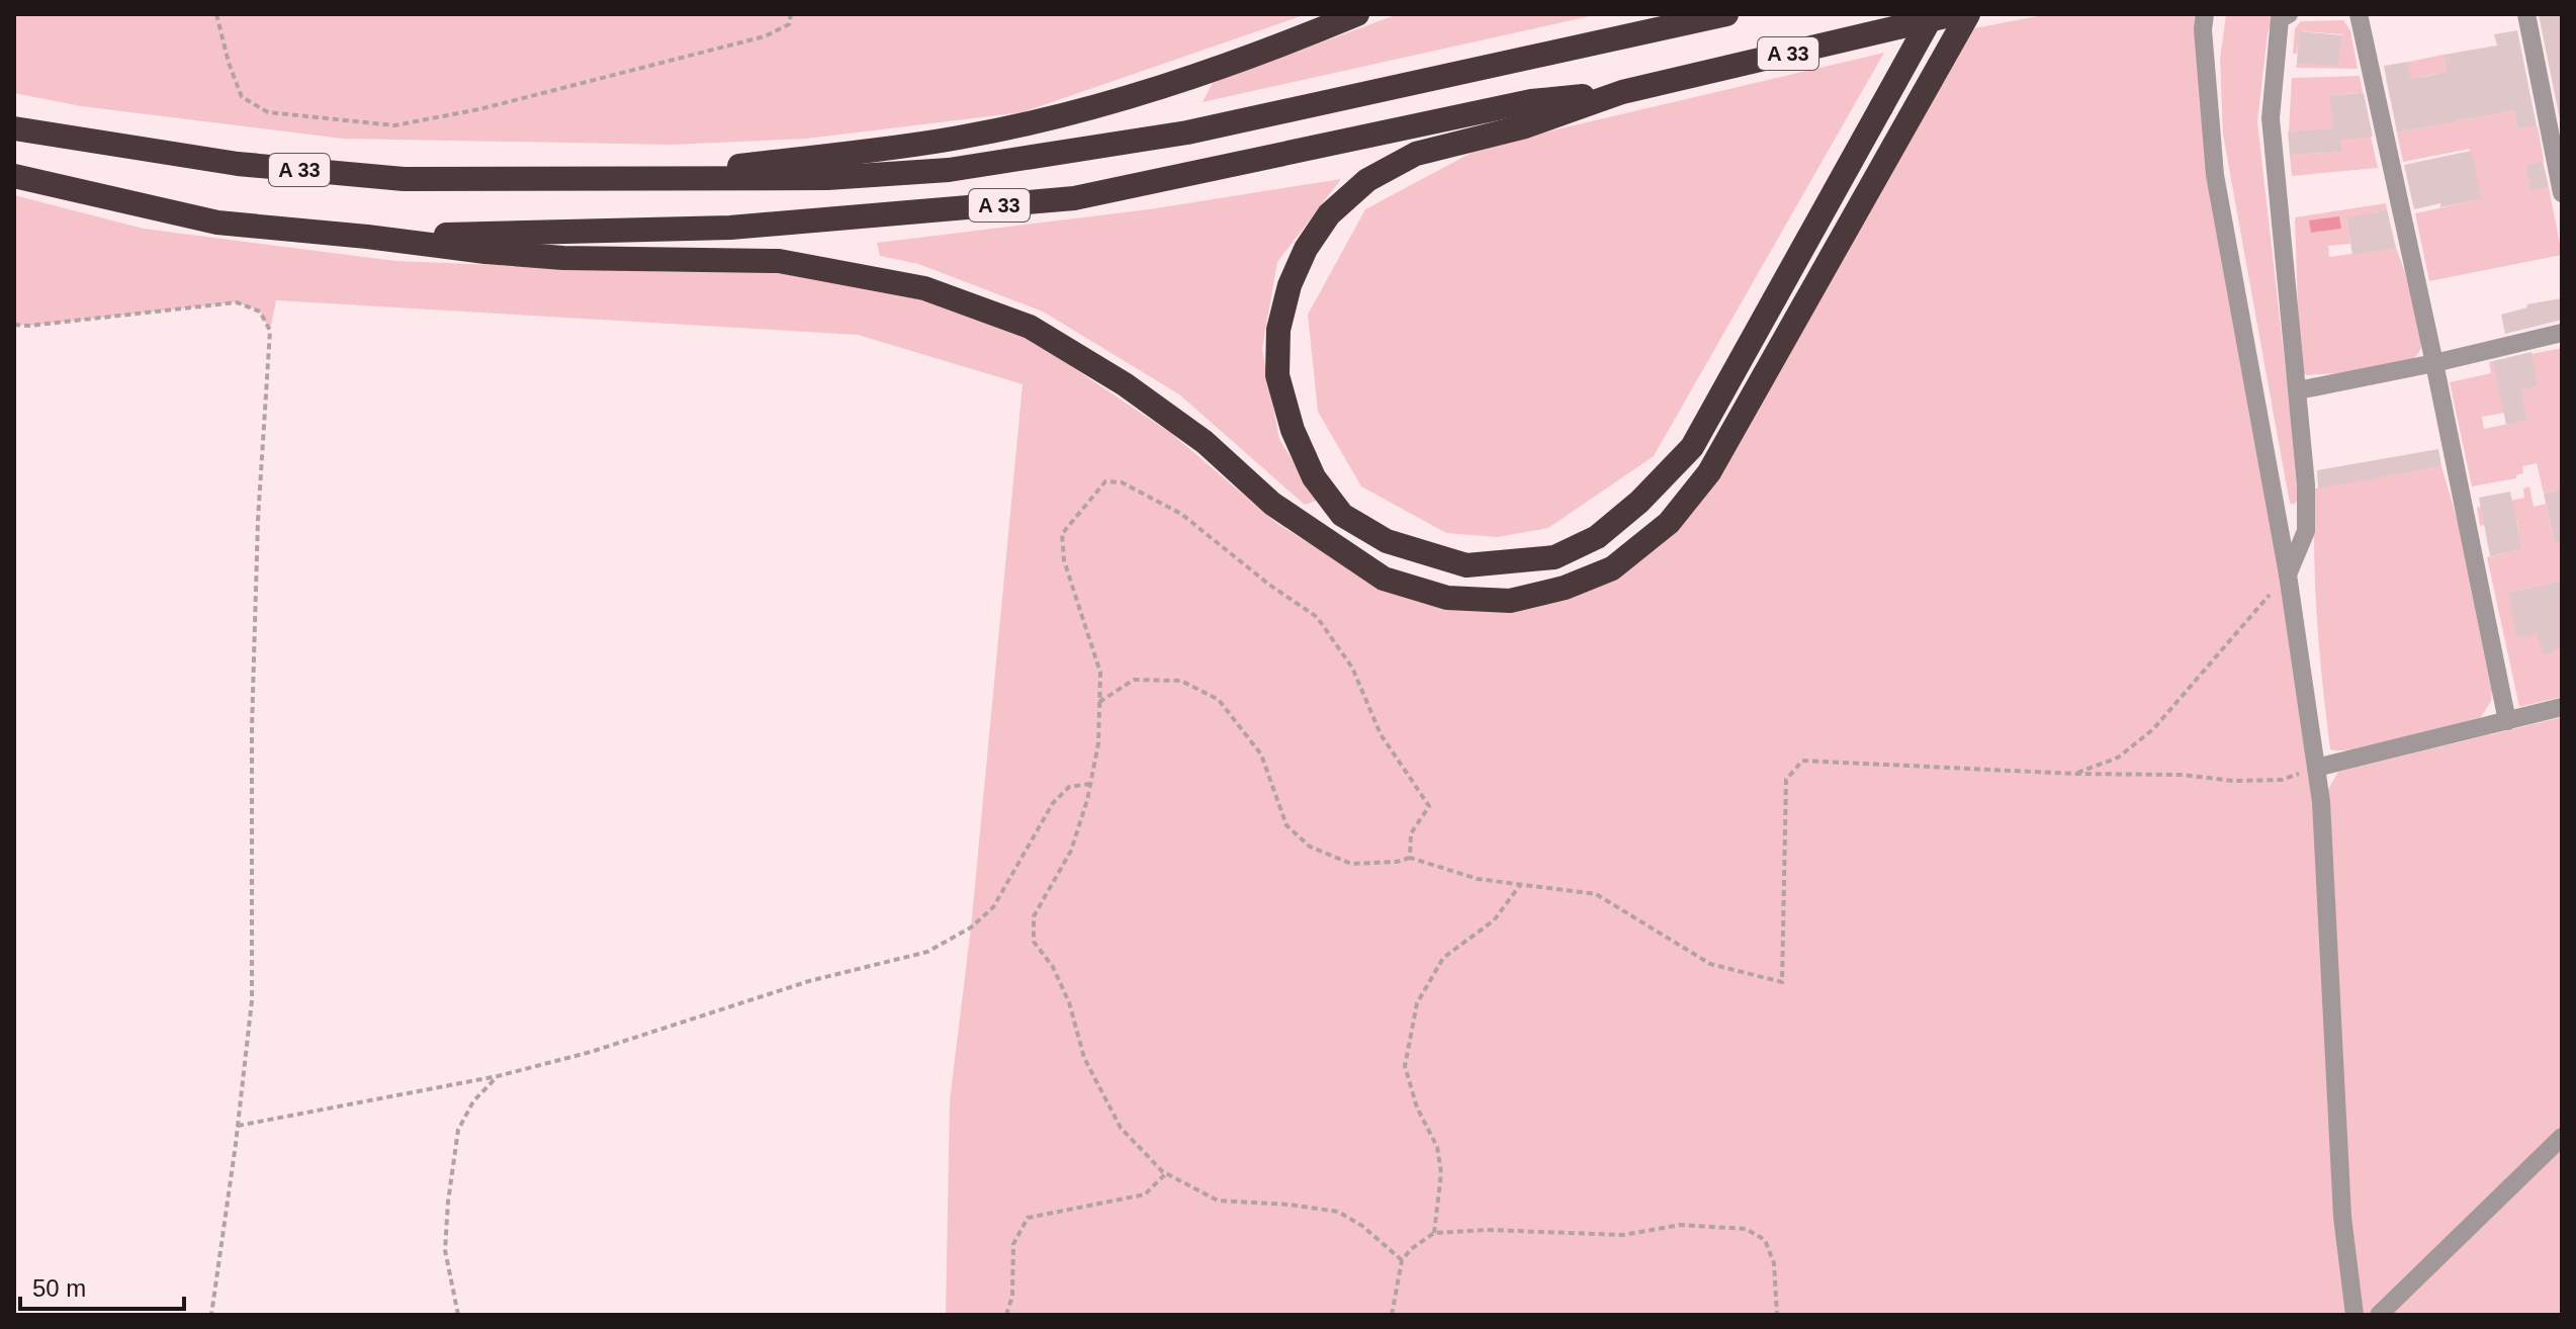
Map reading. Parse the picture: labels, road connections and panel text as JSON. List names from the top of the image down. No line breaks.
{"streets":{"highway":["A 33"]},"scale_bar":"50 m"}
